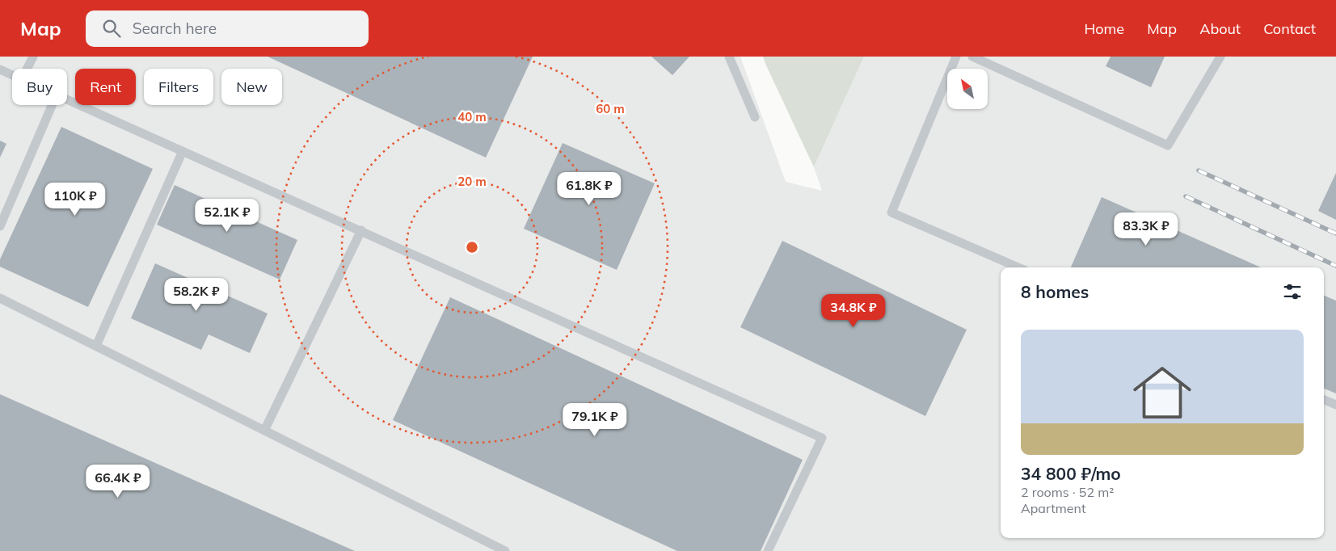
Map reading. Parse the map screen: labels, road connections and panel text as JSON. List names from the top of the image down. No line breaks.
{"north":"top left","page":{"header":"Map","search":"Search here","nav":["Home","Map","About","Contact"],"chip":["Buy","Rent","Filters","New"],"price":["61.8K ₽","110K ₽","52.1K ₽","83.3K ₽","58.2K ₽","34.8K ₽","79.1K ₽","66.4K ₽"],"heading":"8 homes","list":[{"name":"34 800 ₽/mo","note":"2 rooms · 52 m² · Apartment"}]},"rings":["60 m","40 m","20 m"]}
